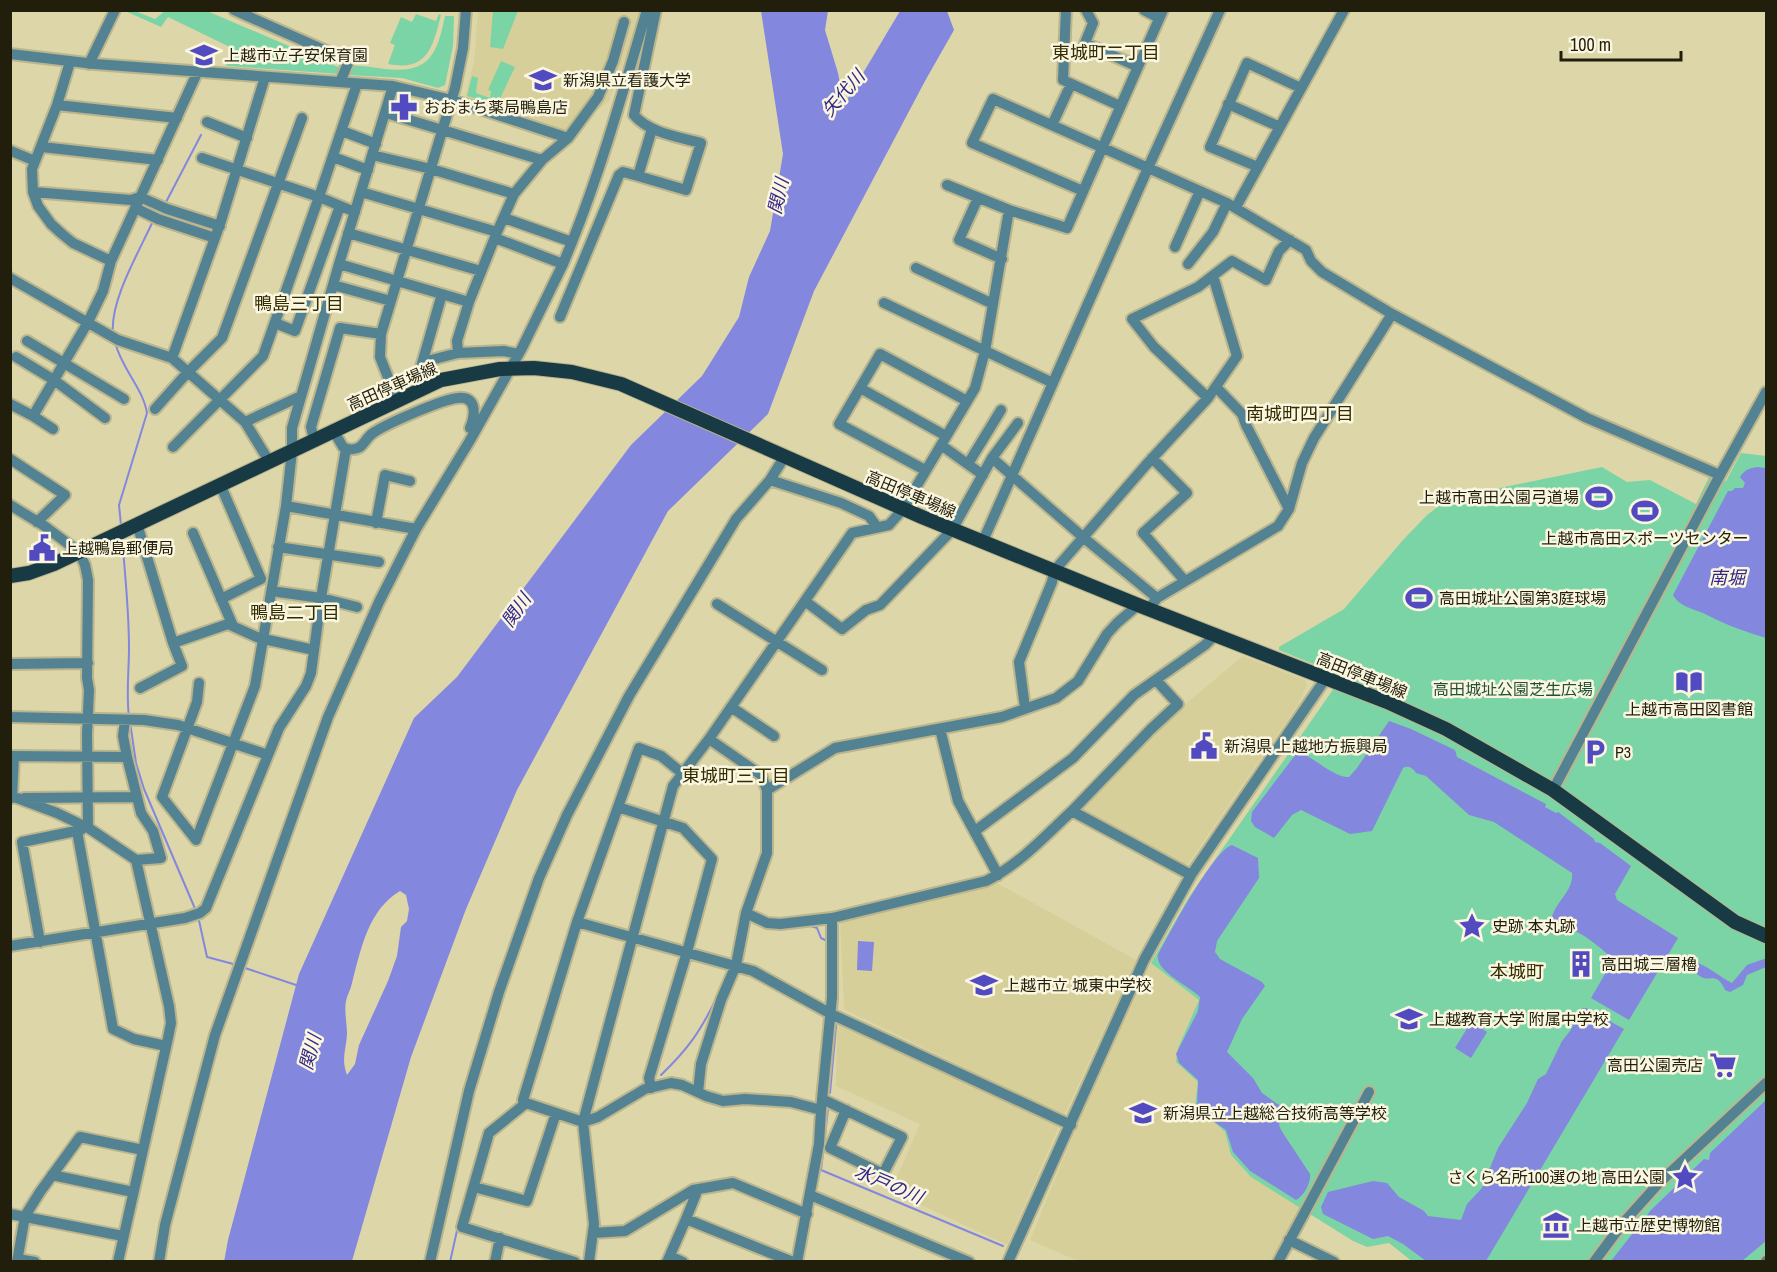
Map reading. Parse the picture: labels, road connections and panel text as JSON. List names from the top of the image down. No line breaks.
{"streets":{"main road":["高田停車場線"]},"districts":["東城町二丁目","鴨島三丁目","南城町四丁目","鴨島二丁目","東城町三丁目","本城町"],"water":["矢代川","関川","南堀","水戸の川"],"parks":["高田城址公園芝生広場"],"places":{"school or university":["上越市立子安保育園","新潟県立看護大学","上越市立 城東中学校","上越教育大学 附属中学校","新潟県立上越総合技術高等学校"],"pharmacy":["おおまち薬局鴨島店"],"sports":["上越市高田公園弓道場","上越市高田スポーツセンター","高田城址公園第3庭球場"],"public building":["上越鴨島郵便局","新潟県 上越地方振興局"],"library":["上越市高田図書館"],"parking":["P3"],"place":["史跡 本丸跡","さくら名所100選の地 高田公園"],"building":["高田城三層櫓"],"supermarket":["高田公園売店"],"museum":["上越市立歴史博物館"]},"scale_bar":"100 m"}
